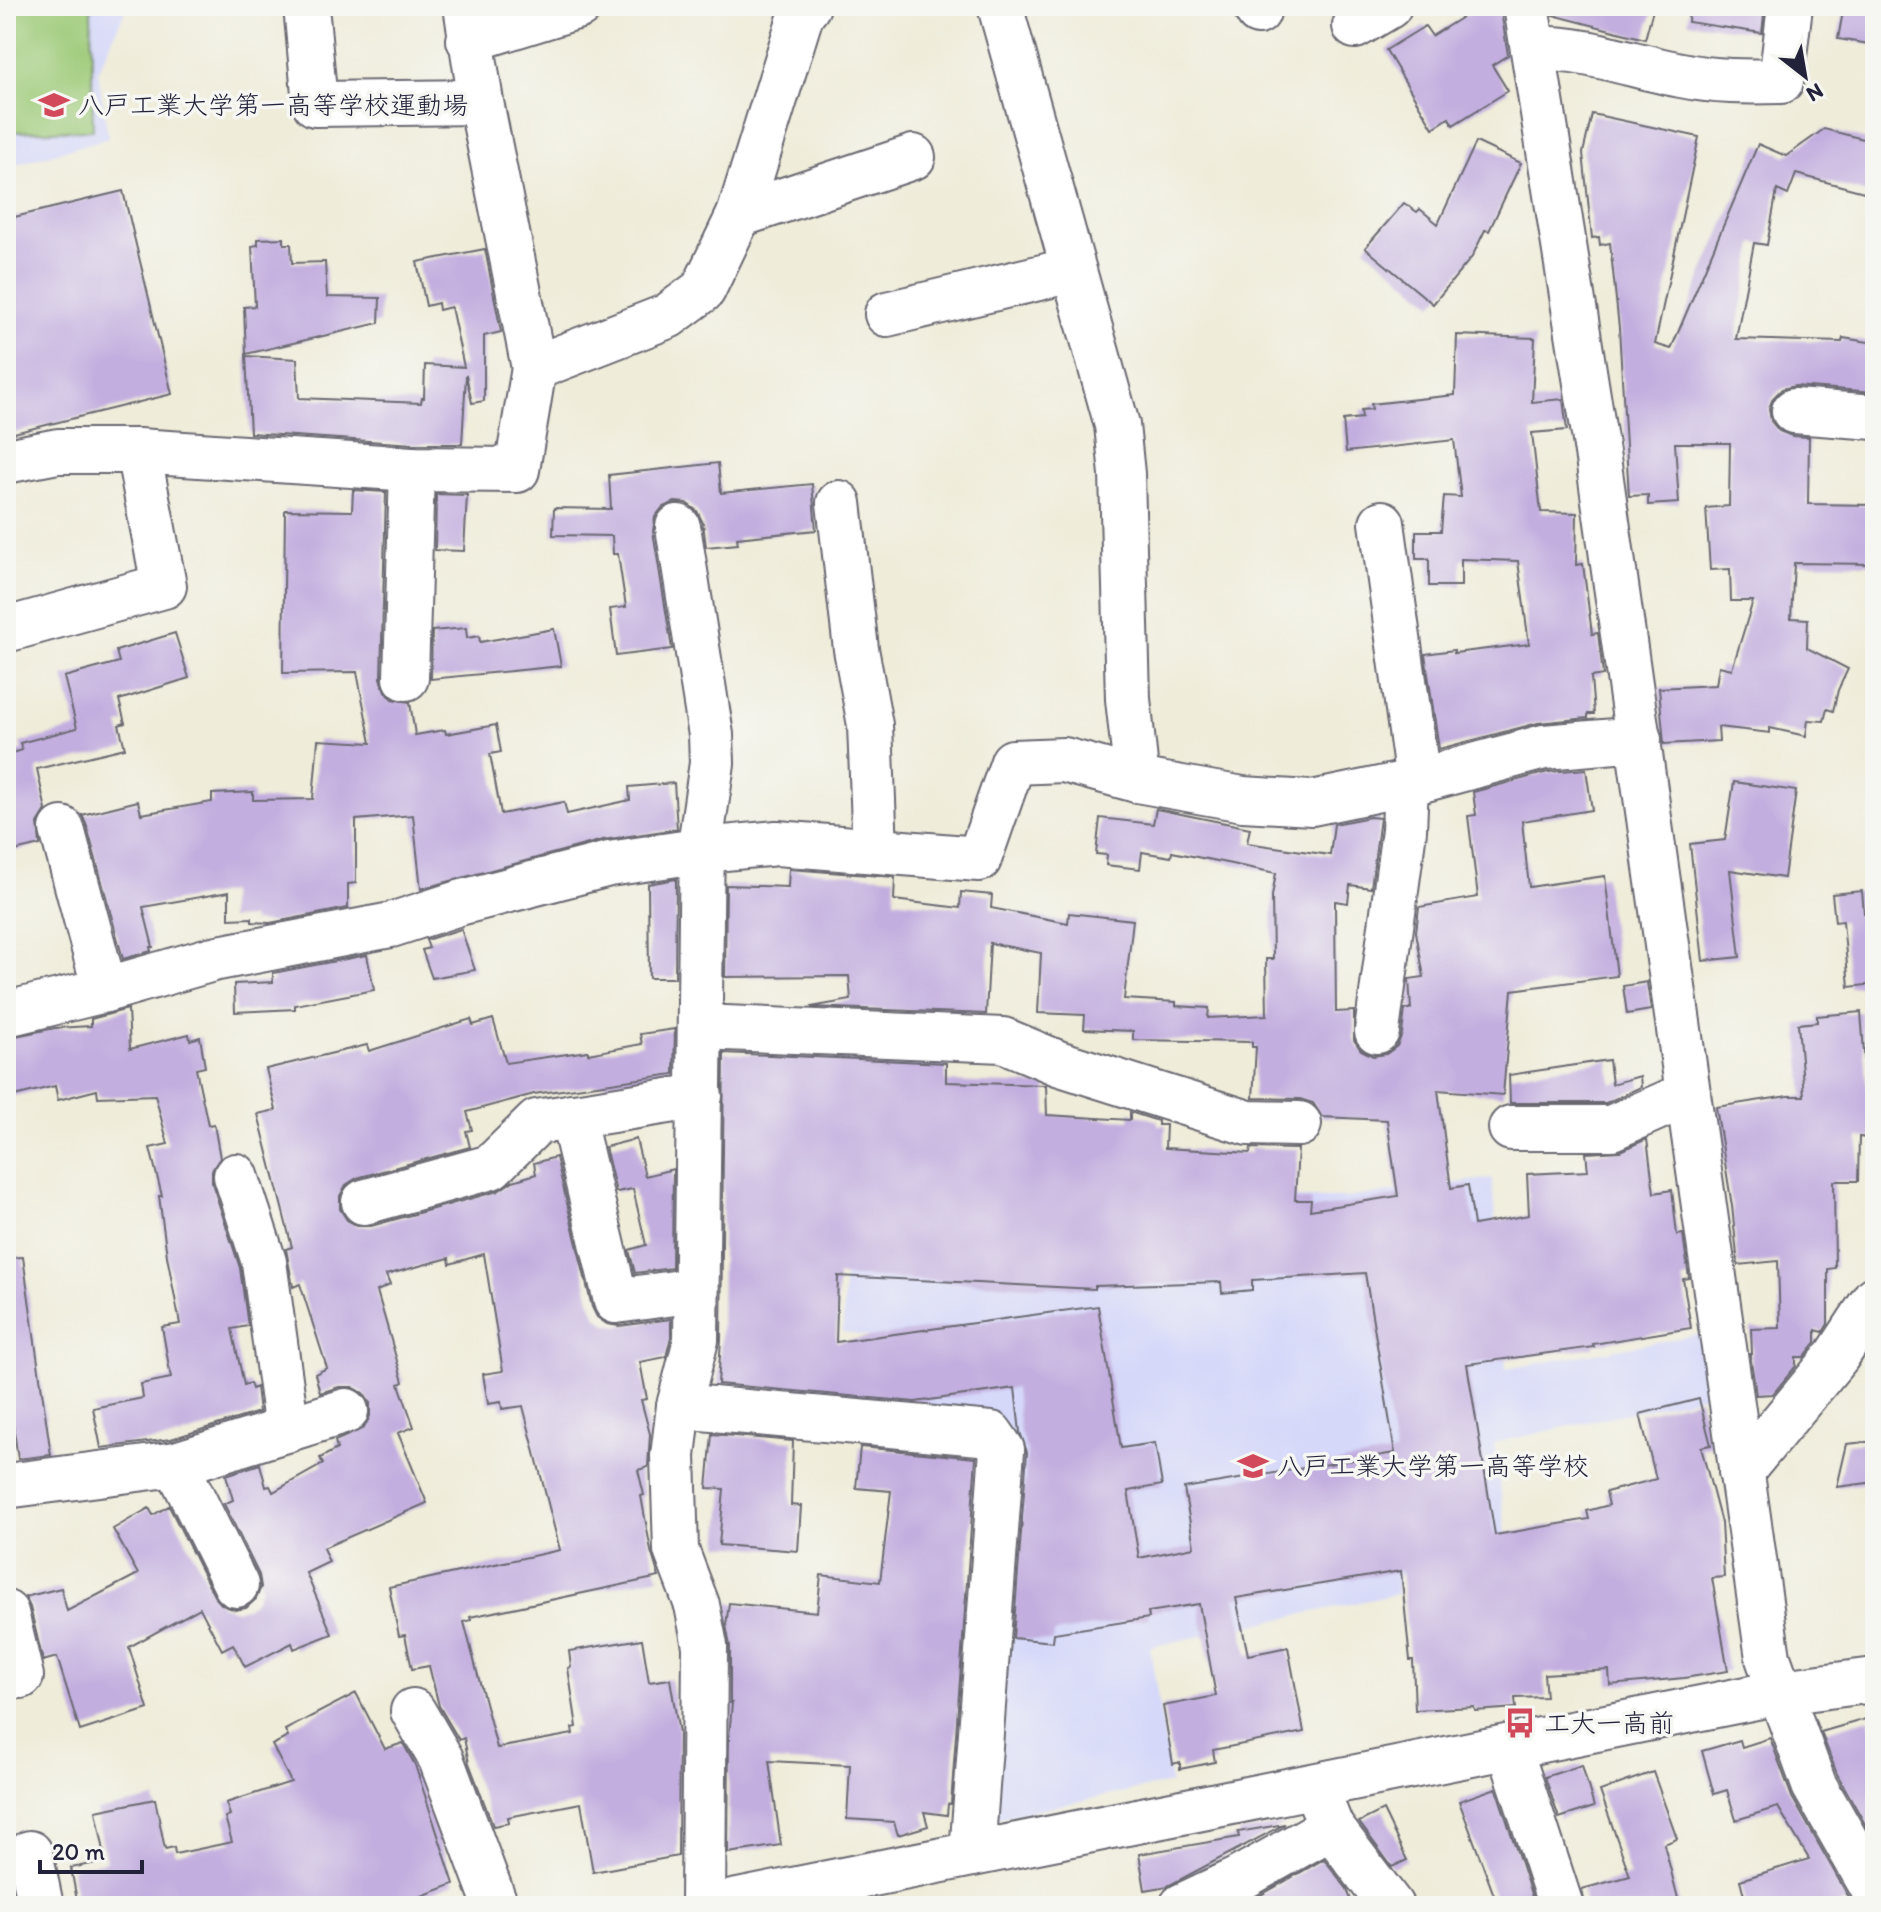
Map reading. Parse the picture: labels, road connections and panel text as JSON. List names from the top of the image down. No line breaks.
{"places":{"school or university":["八戸工業大学第一高等学校運動場","八戸工業大学第一高等学校"],"bus stop":["工大一高前"]},"scale_bar":"20 m","north":"bottom right"}
